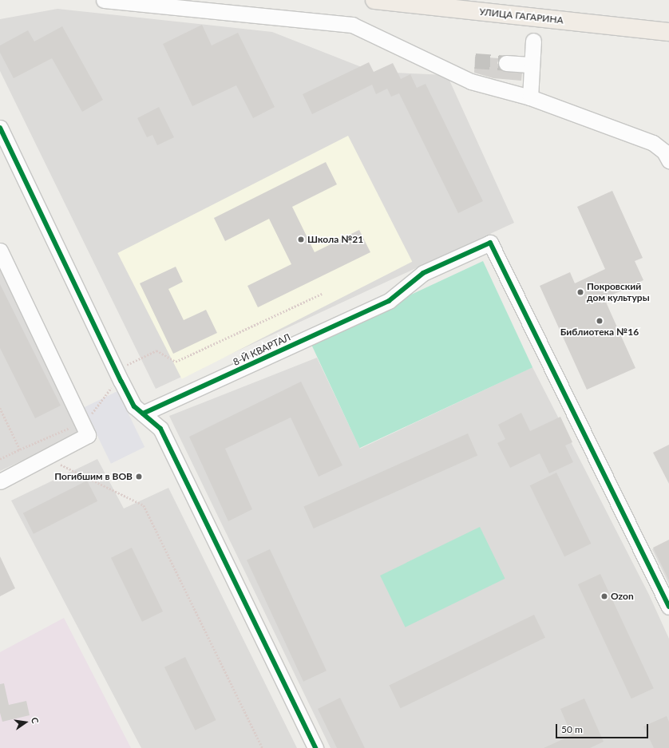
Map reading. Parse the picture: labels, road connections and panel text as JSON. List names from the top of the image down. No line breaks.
{"streets":{"main road":["УЛИЦА ГАГАРИНА"],"street":["8-Й КВАРТАЛ"]},"places":["Школа №21","Покровский дом культуры","Библиотека №16","Погибшим в ВОВ","Ozon"],"scale_bar":"50 m","north":"right"}
